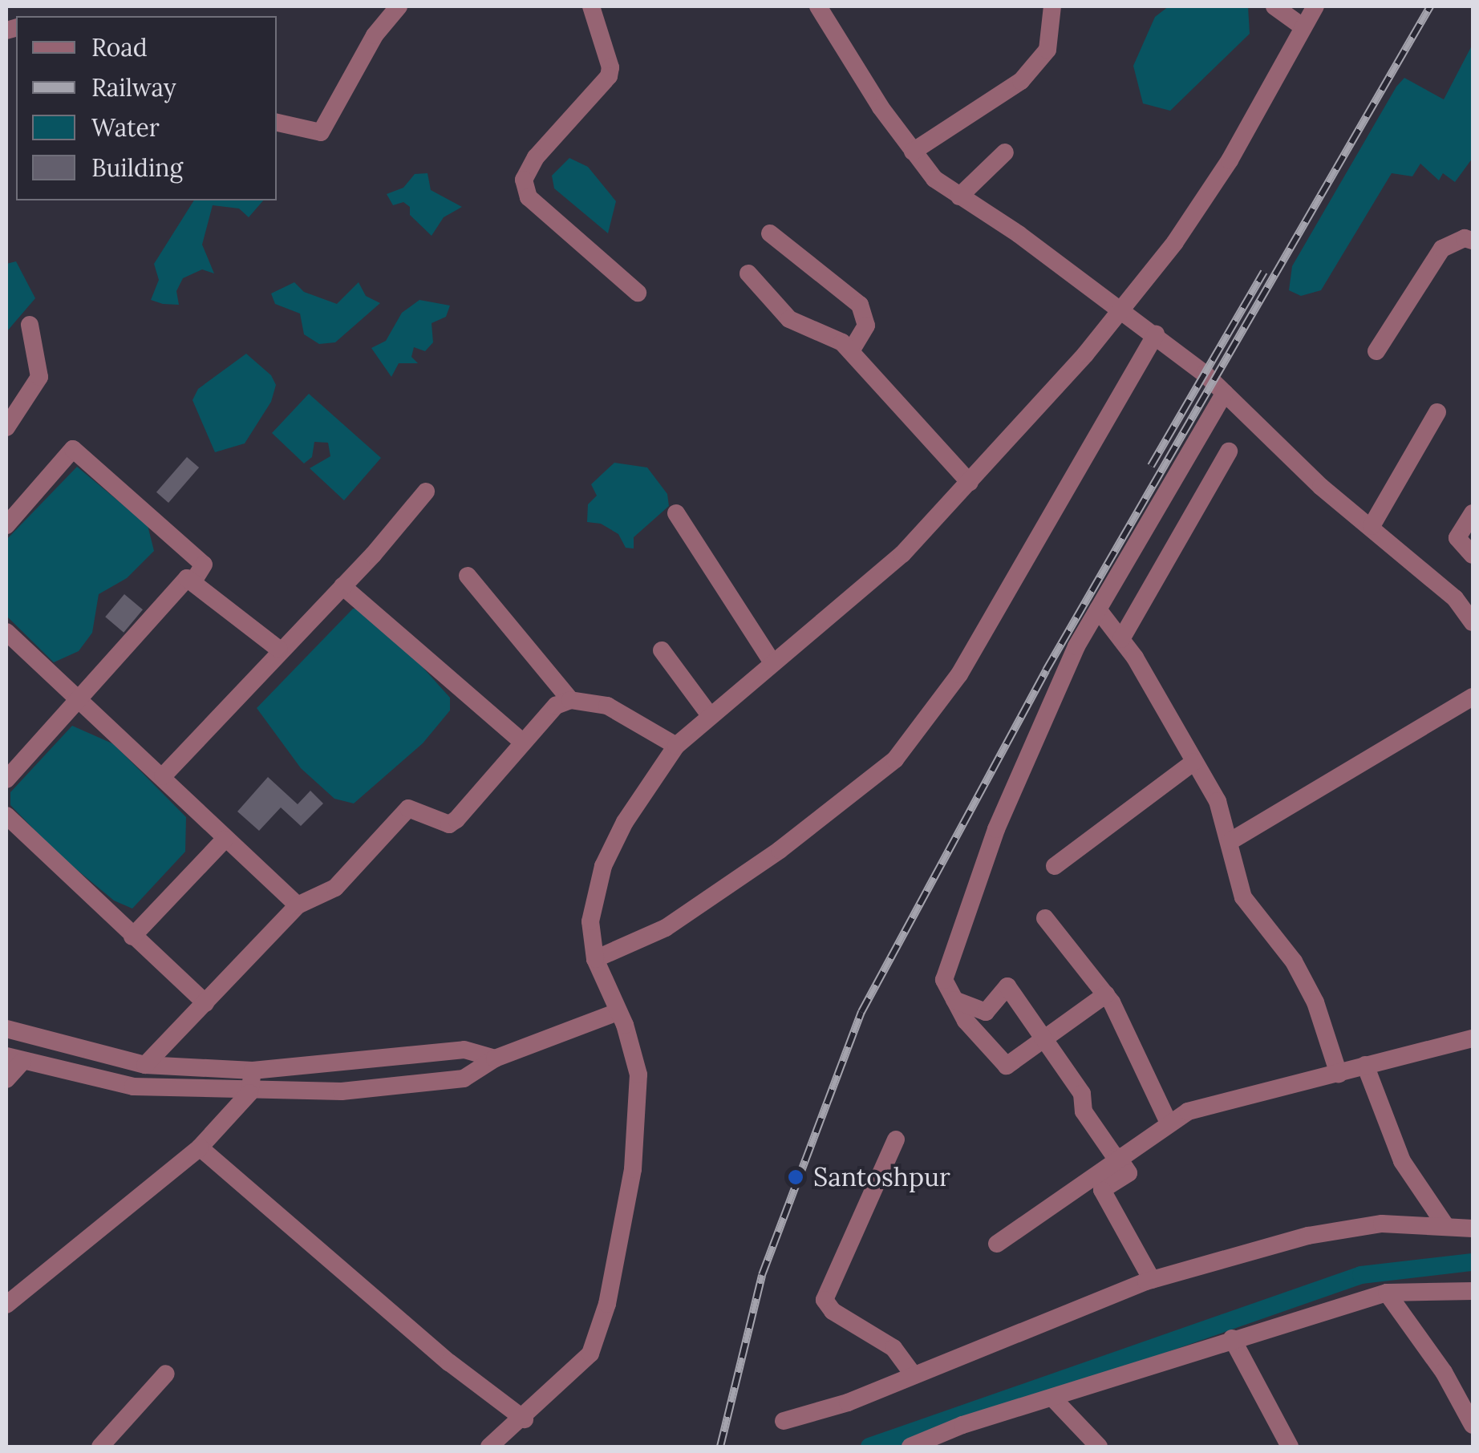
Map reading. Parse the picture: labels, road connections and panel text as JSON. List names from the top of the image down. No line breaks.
{"places":["Santoshpur"],"legend":["Road","Railway","Water","Building"]}
